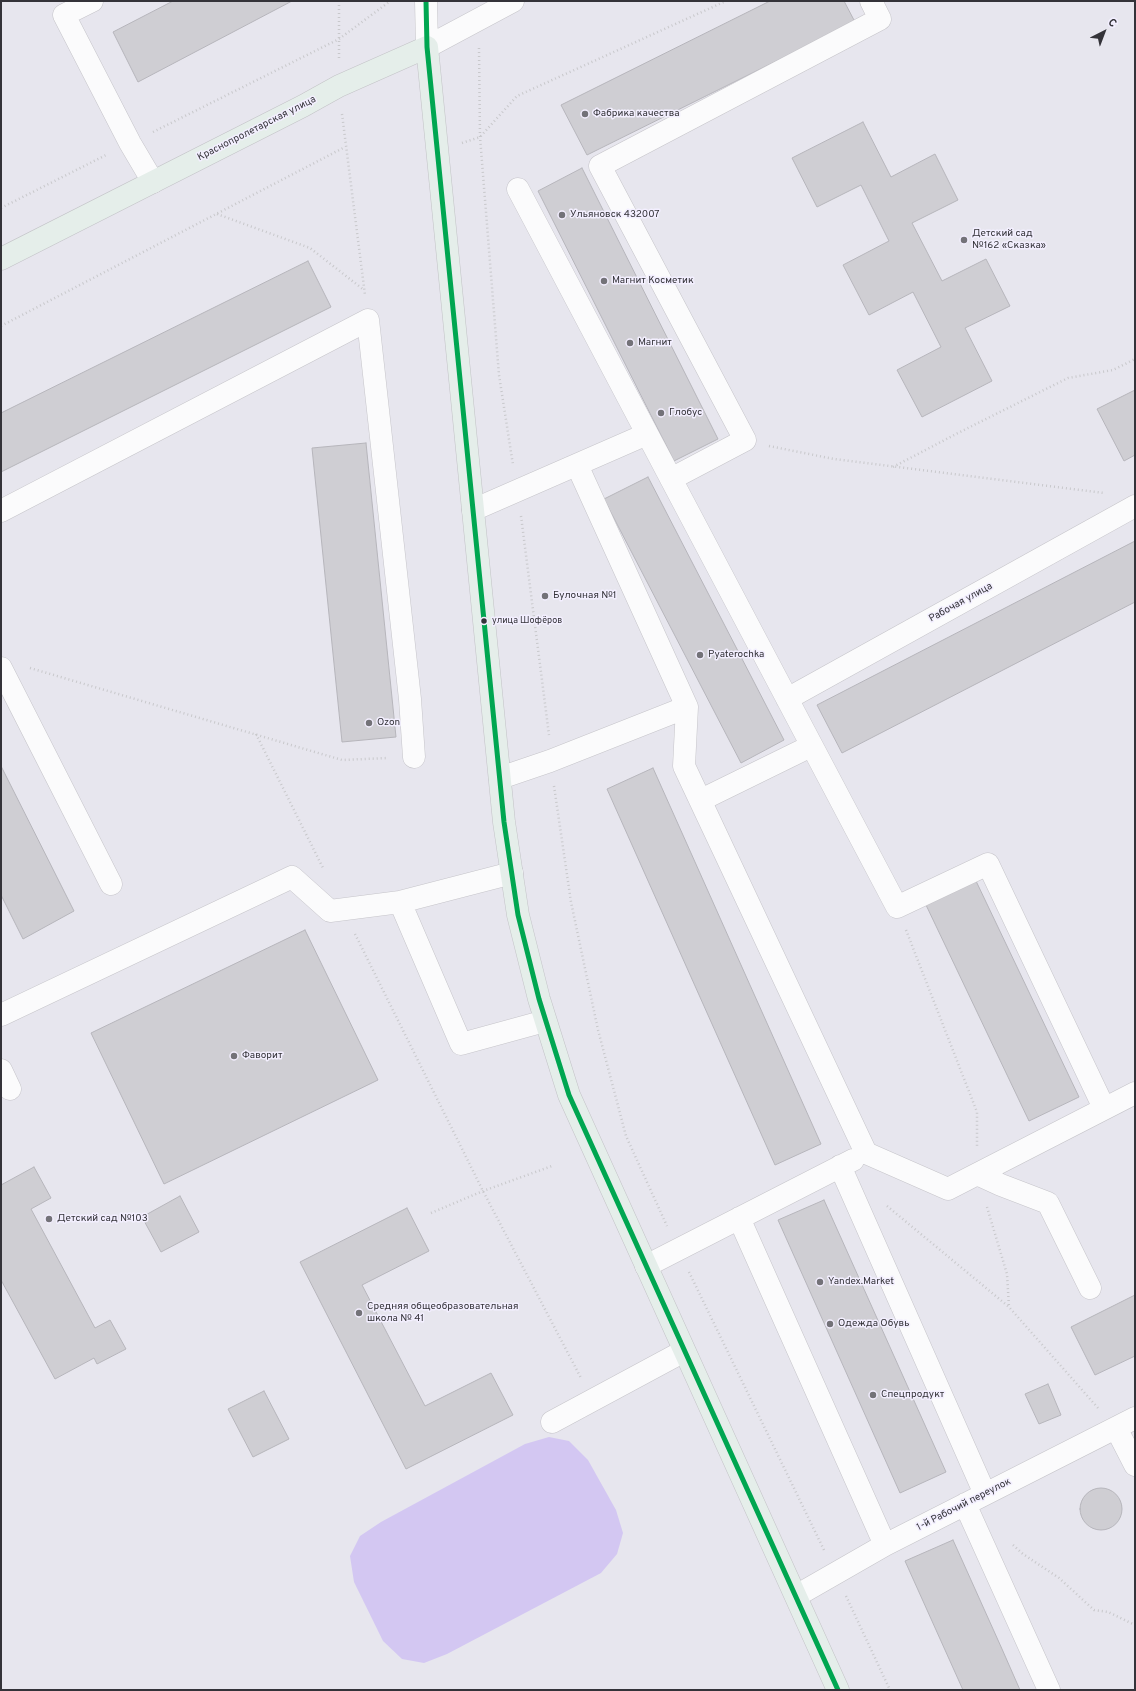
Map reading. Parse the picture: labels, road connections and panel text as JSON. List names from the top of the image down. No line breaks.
{"streets":{"main road":["Краснопролетарская улица"],"street":["Рабочая улица","1-й Рабочий переулок"]},"places":["Фабрика качества","Ульяновск 432007","Детский сад №162 «Сказка»","Магнит Косметик","Магнит","Глобус","Булочная №1","улица Шофёров","Pyaterochka","Ozon","Фаворит","Детский сад №103","Yandex.Market","Средняя общеобразовательная школа № 41","Одежда Обувь","Спецпродукт"],"north":"top right"}
